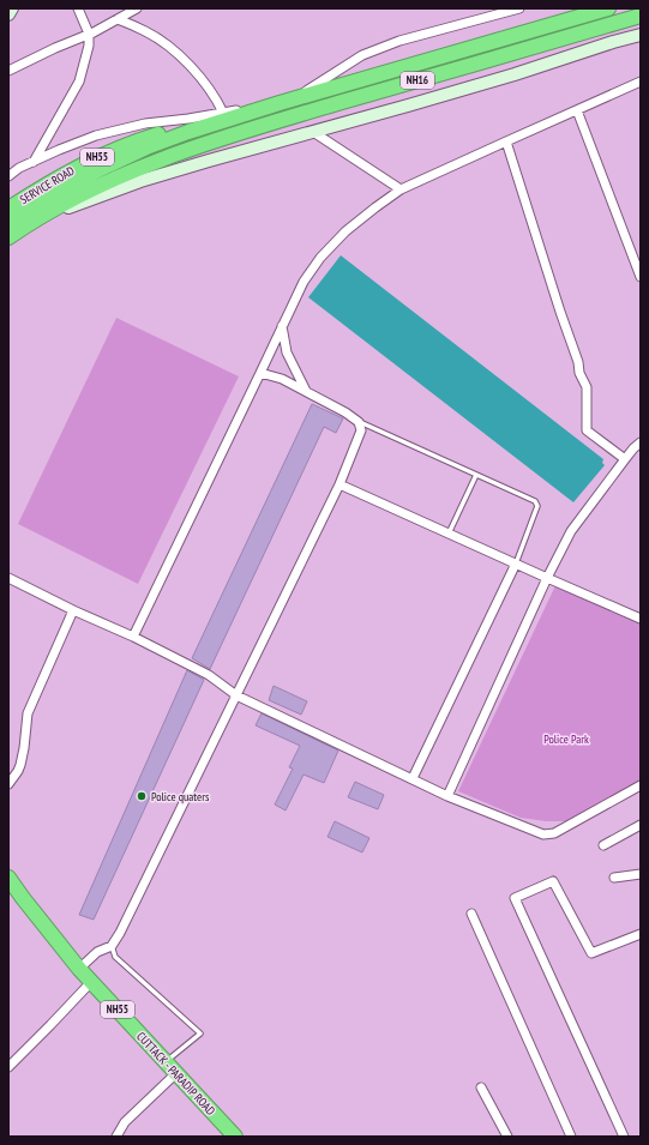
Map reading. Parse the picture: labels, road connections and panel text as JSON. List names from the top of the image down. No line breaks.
{"streets":{"highway":["NH16","NH55","SERVICE ROAD","CUTTACK - PARADIP ROAD"]},"crossings":[["NH16","SERVICE ROAD"]],"parks":["Police Park"],"places":["Police quaters"]}
